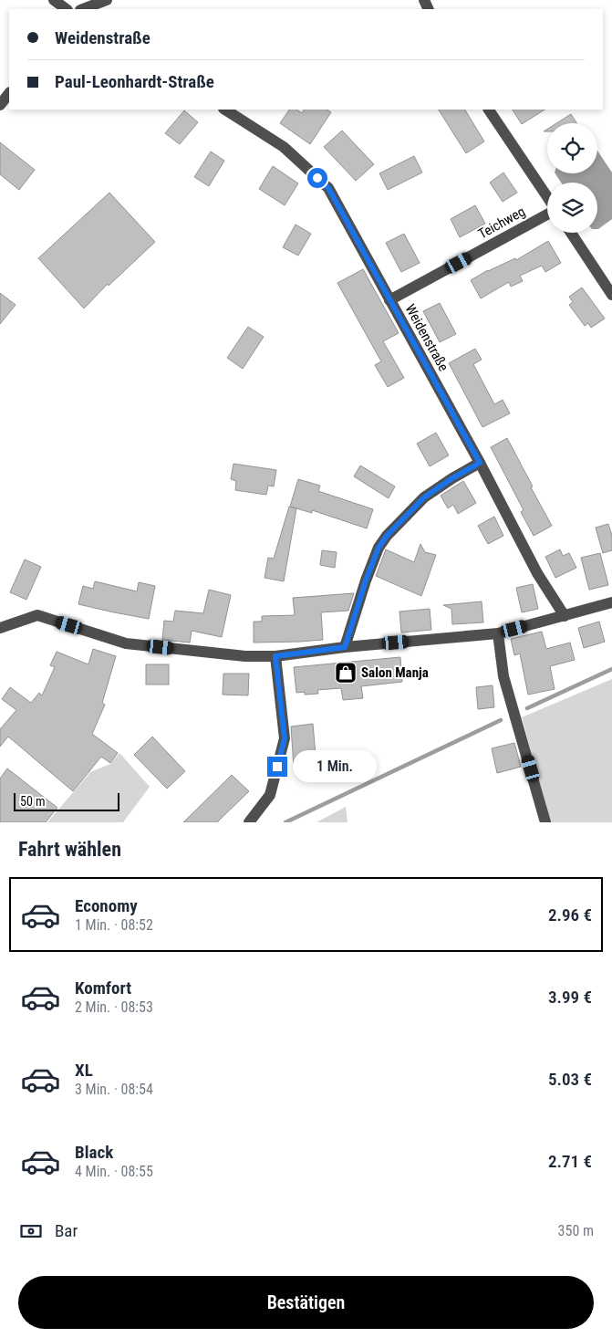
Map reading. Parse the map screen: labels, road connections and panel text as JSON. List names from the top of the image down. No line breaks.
{"streets":{"street":["Teichweg","Weidenstraße"]},"crossings":[["Teichweg","Weidenstraße"]],"places":{"shop":["Salon Manja"]},"scale_bar":"50 m","page":{"banner":["Weidenstraße","Paul-Leonhardt-Straße"],"bubble":"1 Min.","scale":"50 m","heading":"Fahrt wählen","list":[{"name":"Economy","note":"1 Min. · 08:52","value":"2.96 €"},{"name":"Komfort","note":"2 Min. · 08:53","value":"3.99 €"},{"name":"XL","note":"3 Min. · 08:54","value":"5.03 €"},{"name":"Black","note":"4 Min. · 08:55","value":"2.71 €"}],"pay":["Bar","350 m"],"buttons":"Bestätigen"}}
